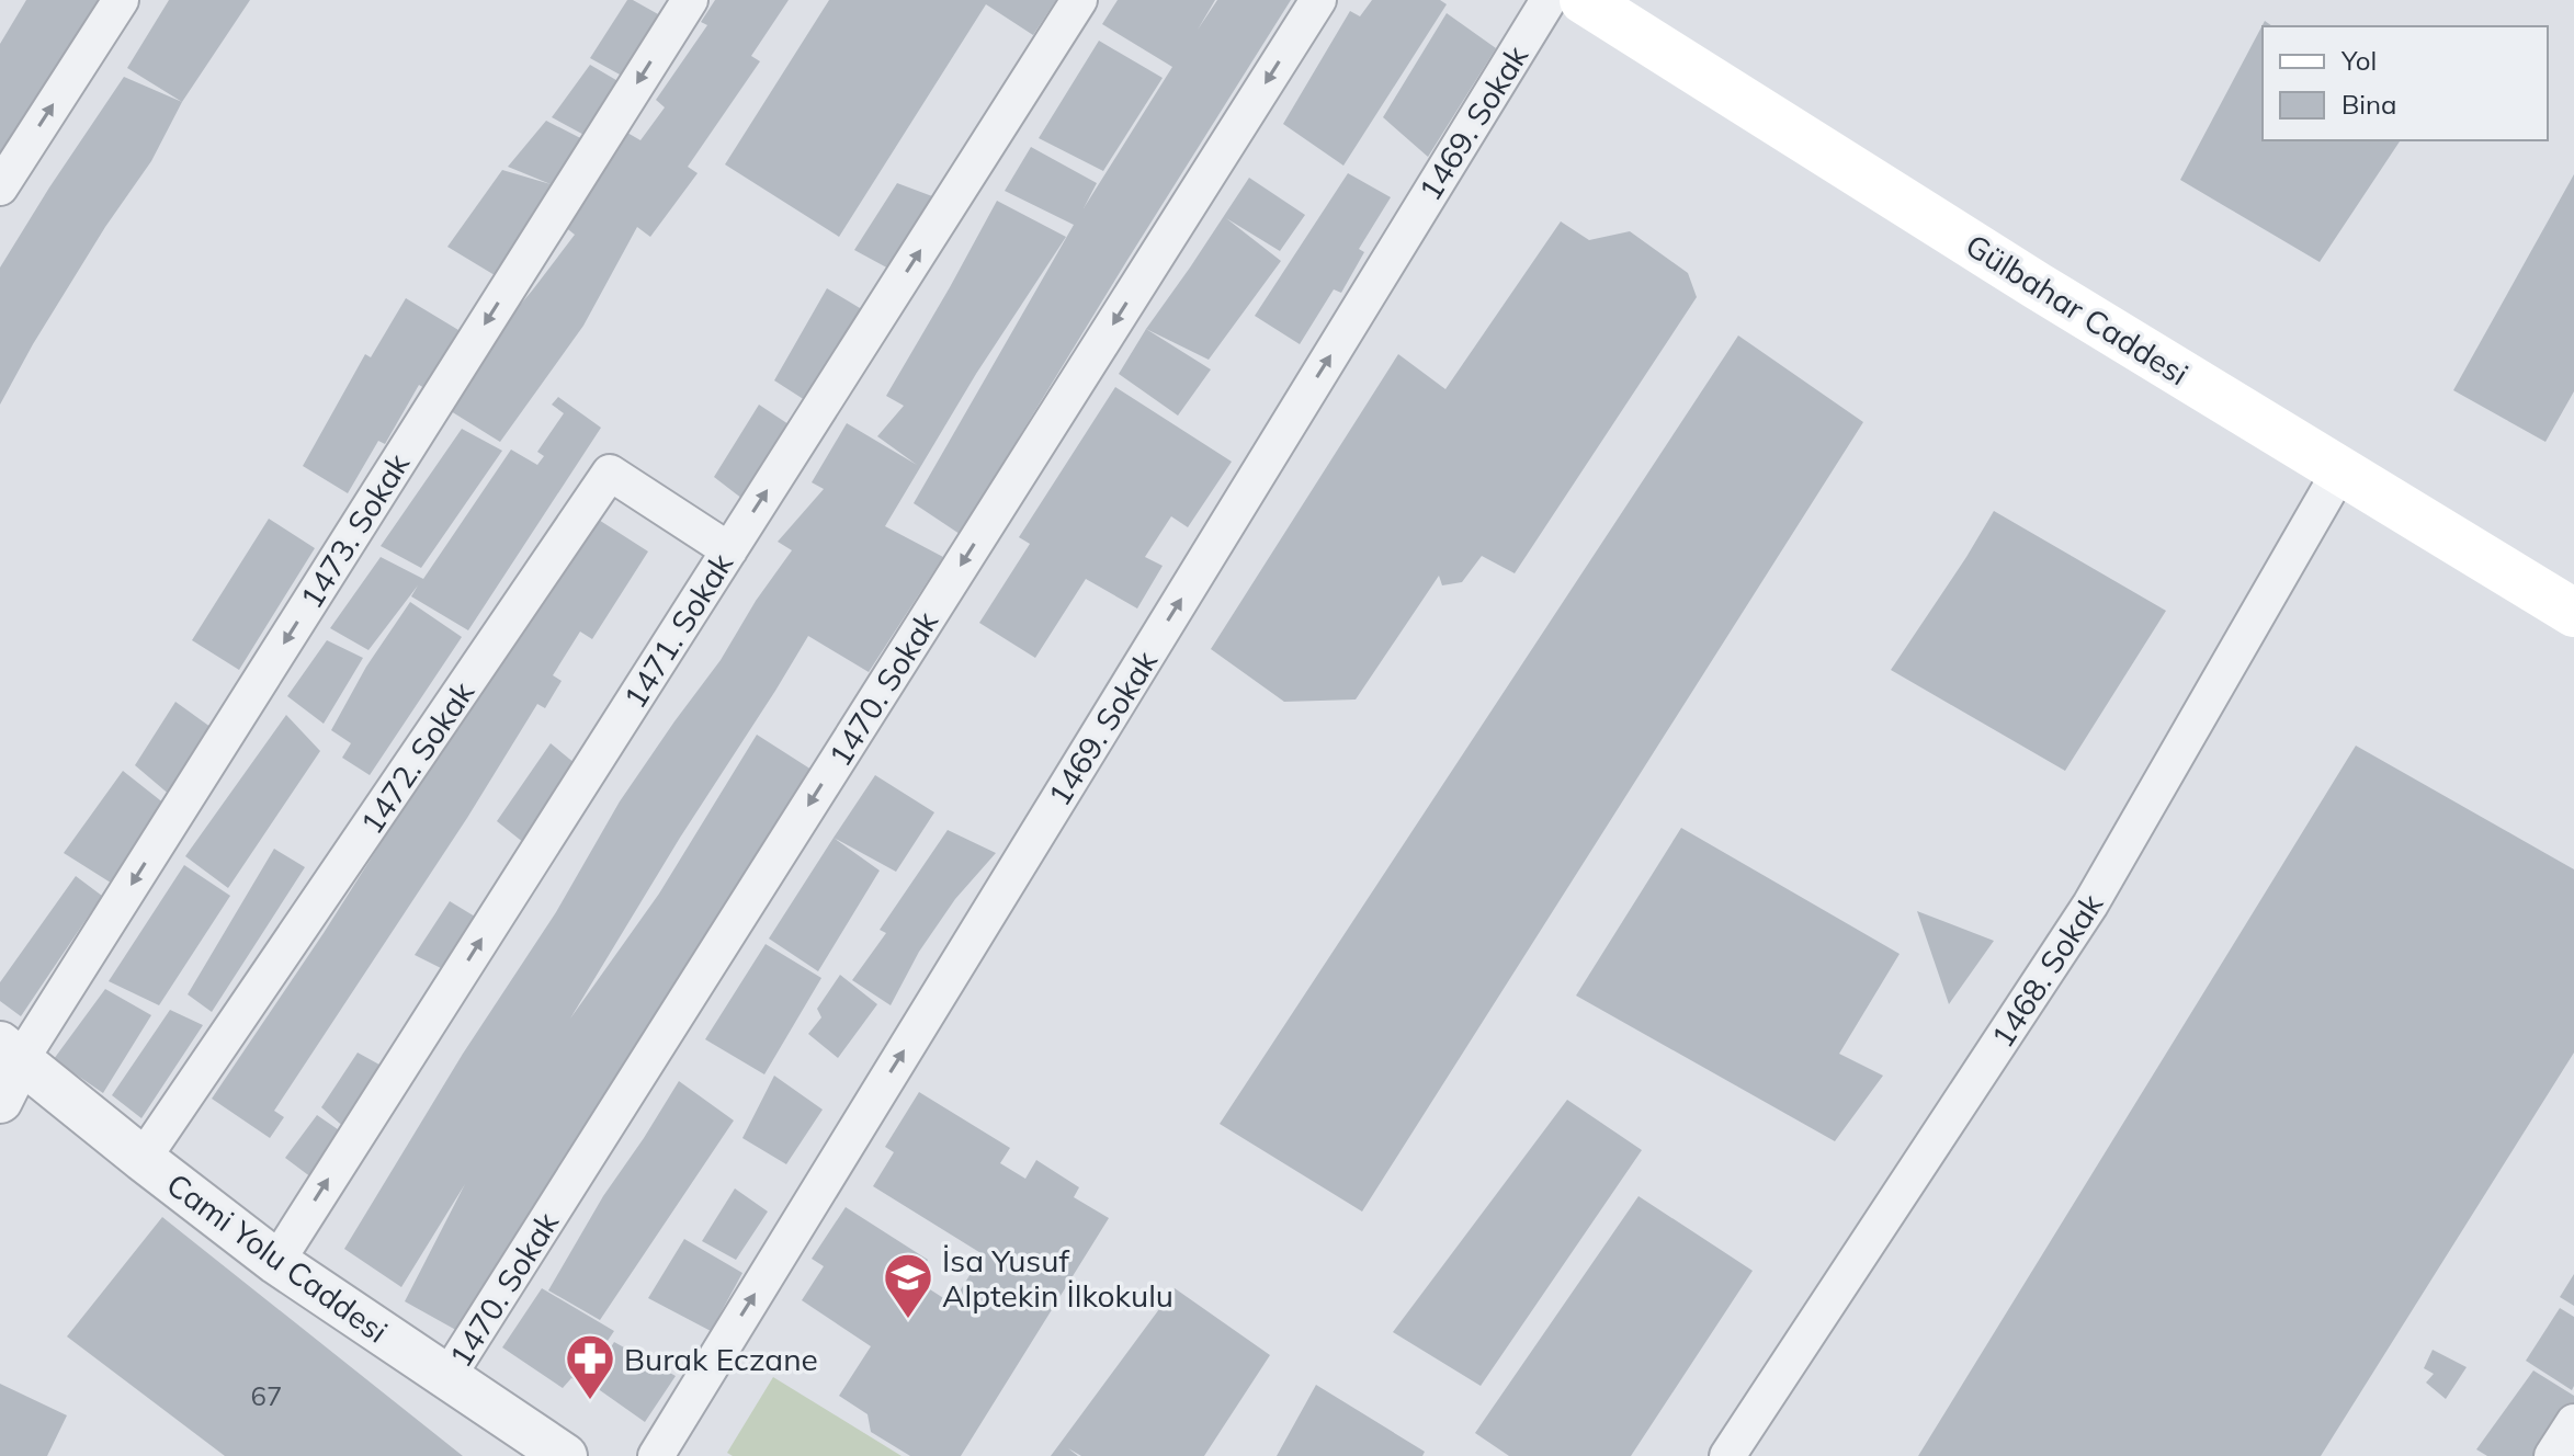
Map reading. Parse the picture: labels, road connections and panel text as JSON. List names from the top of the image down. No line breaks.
{"streets":{"main road":["Gülbahar Caddesi"],"street":["1469. Sokak","1473. Sokak","1471. Sokak","1470. Sokak","1472. Sokak","1468. Sokak","Cami Yolu Caddesi"]},"crossings":[["Gülbahar Caddesi","1468. Sokak"],["1473. Sokak","Cami Yolu Caddesi"],["1471. Sokak","1472. Sokak"],["1471. Sokak","Cami Yolu Caddesi"],["1470. Sokak","Cami Yolu Caddesi"],["1472. Sokak","Cami Yolu Caddesi"]],"one_way":["1469. Sokak","1473. Sokak","1471. Sokak","1470. Sokak"],"places":{"school or university":["İsa Yusuf Alptekin İlkokulu"],"pharmacy":["Burak Eczane"]},"house_numbers":["67"],"legend":["Yol","Bina"]}
